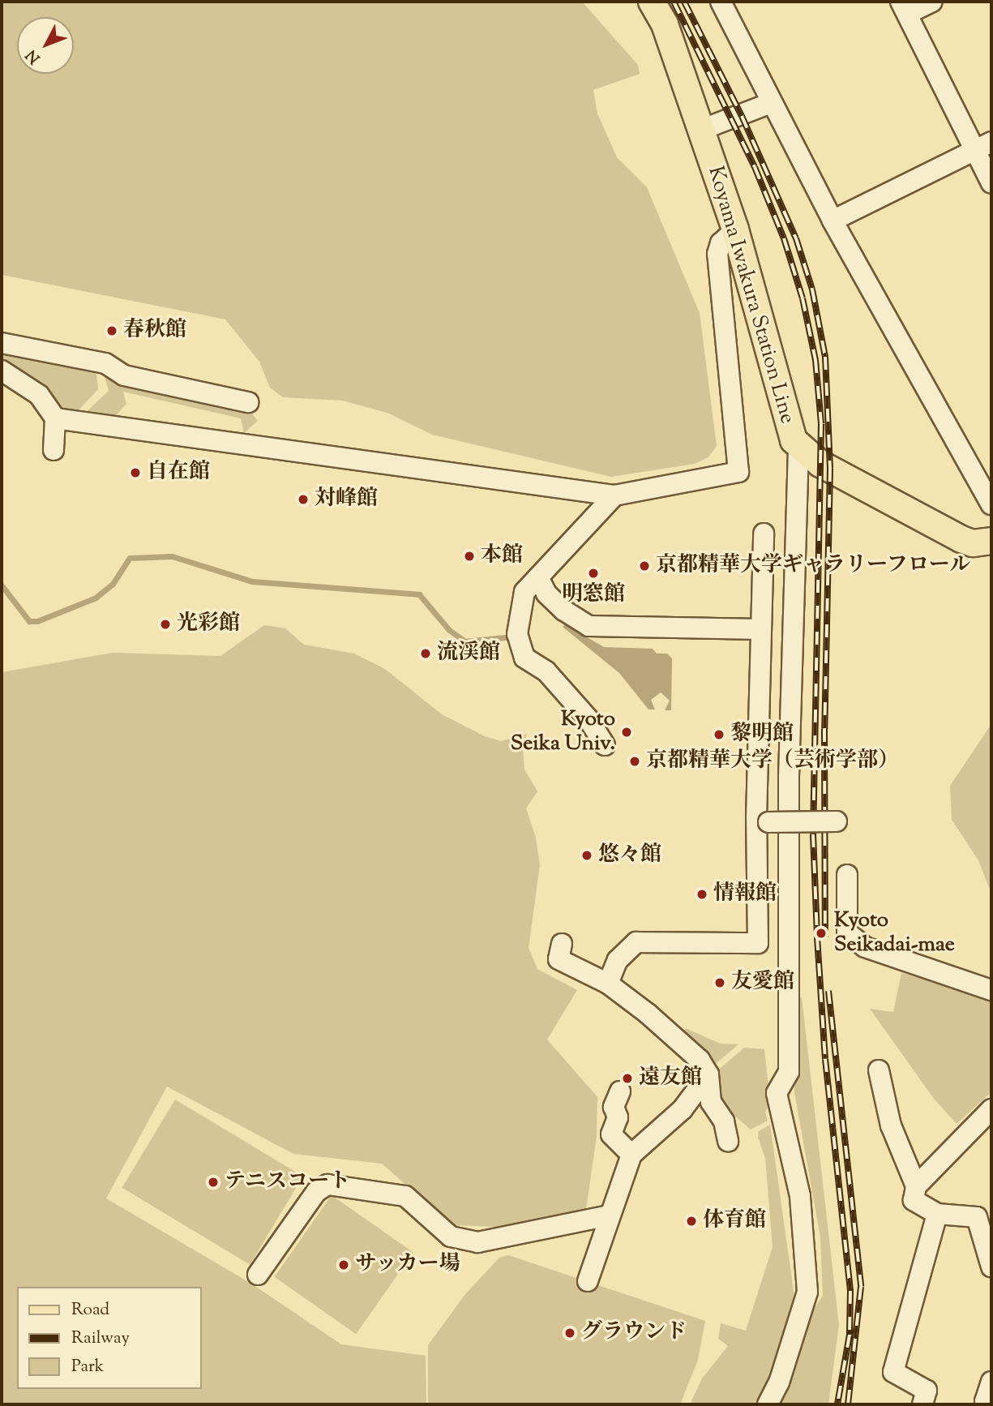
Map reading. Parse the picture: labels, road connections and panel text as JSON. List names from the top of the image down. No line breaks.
{"streets":{"main road":["Koyama Iwakura Station Line"]},"places":["春秋館","自在館","対峰館","本館","京都精華大学ギャラリーフロール","明窓館","光彩館","流渓館","Kyoto Seika Univ.","黎明館","京都精華大学（芸術学部）","悠々館","情報館","Kyoto Seikadai-mae","友愛館","遠友館","テニスコート","体育館","サッカー場","グラウンド"],"legend":["Road","Railway","Park"],"north":"bottom left"}
